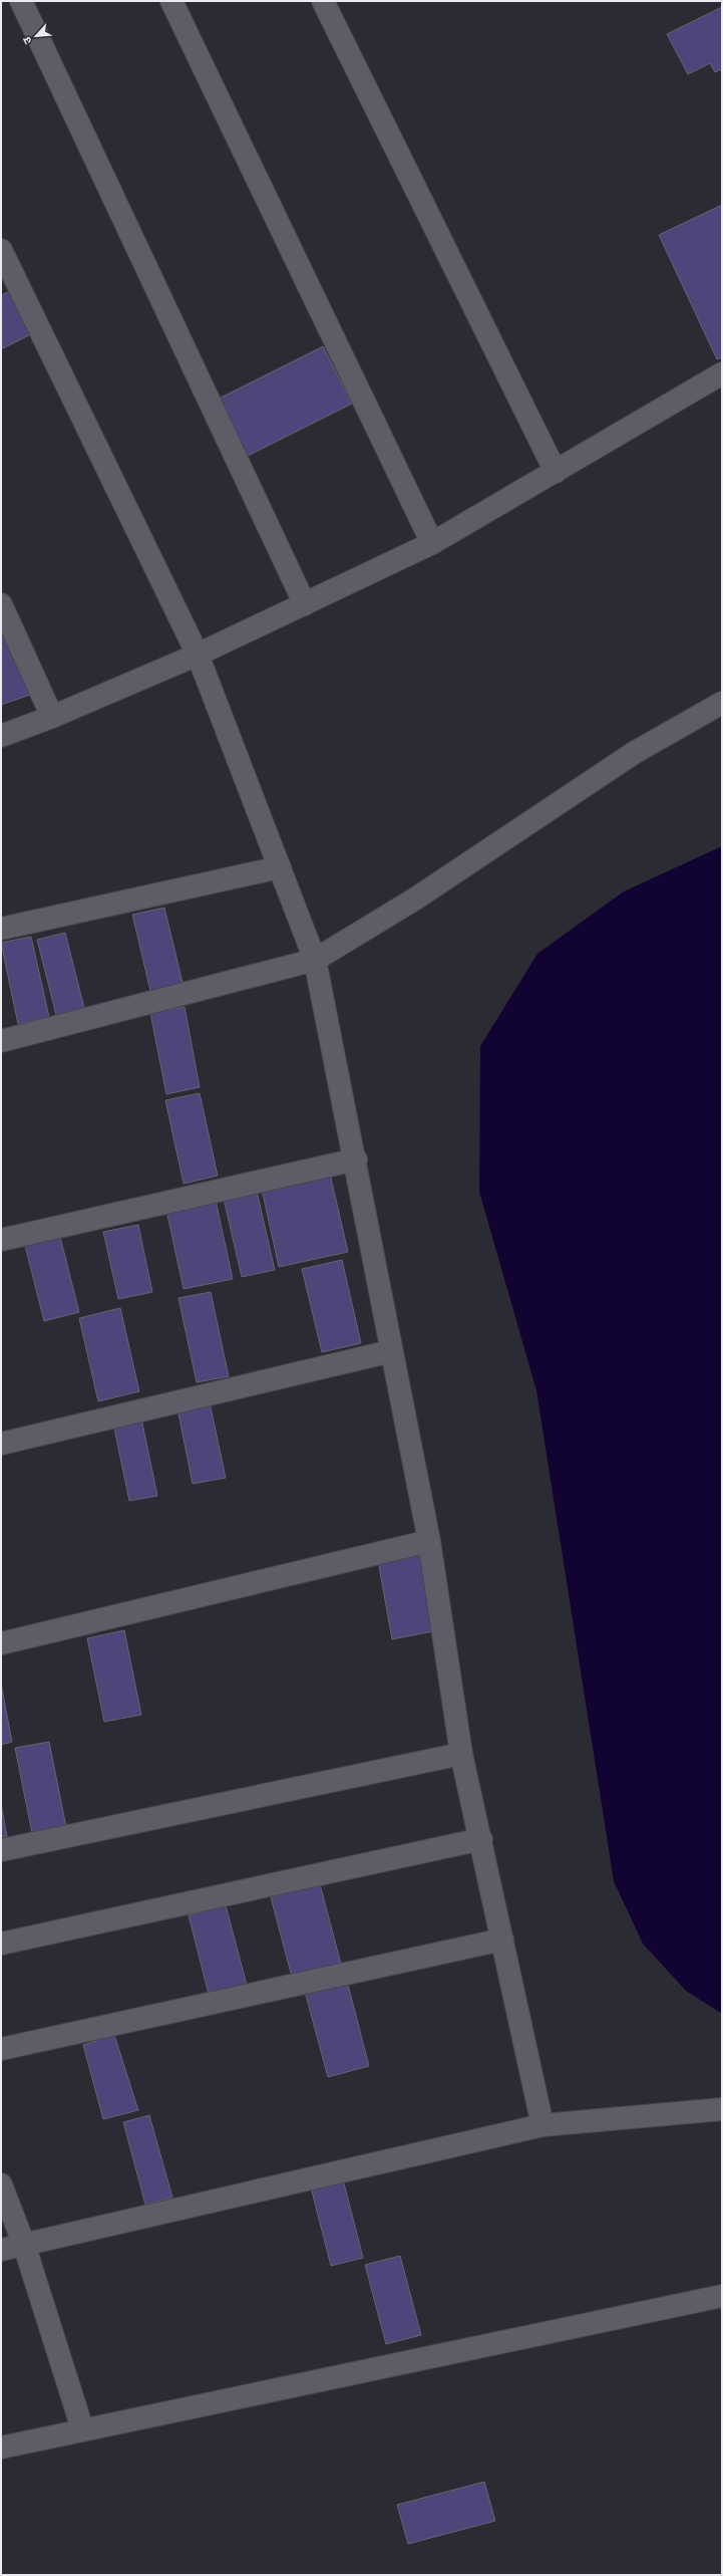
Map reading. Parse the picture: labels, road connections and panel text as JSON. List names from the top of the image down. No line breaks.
{"north":"bottom left"}
